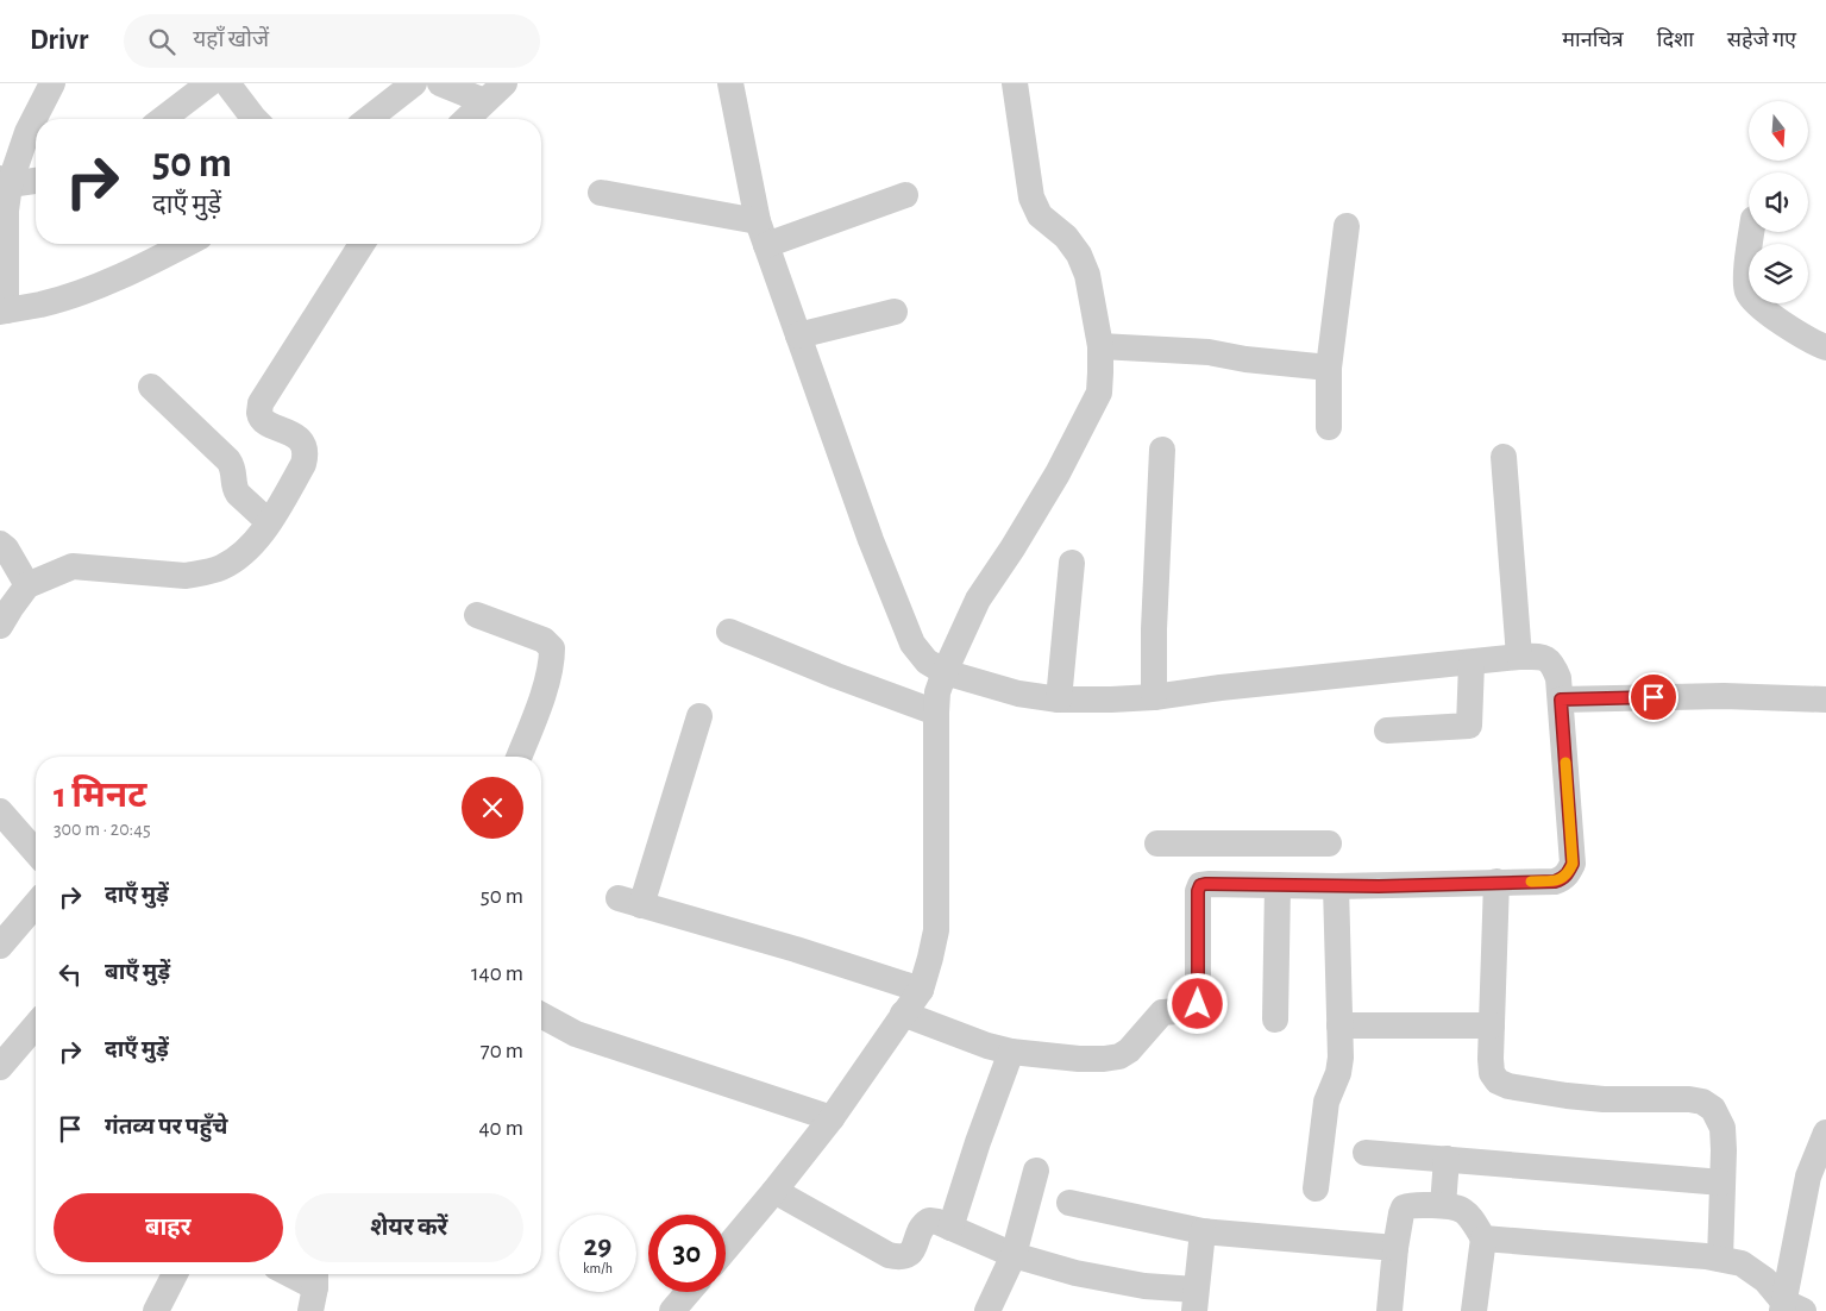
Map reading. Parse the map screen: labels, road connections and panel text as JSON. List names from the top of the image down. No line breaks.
{"north":"bottom","page":{"header":"Drivr","search":"यहाँ खोजें","nav":["मानचित्र","दिशा","सहेजे गए"],"turn":["50 m","दाएँ मुड़ें"],"heading":["1 मिनट","300 m · 20:45"],"list":[{"name":"दाएँ मुड़ें","value":"50 m"},{"name":"बाएँ मुड़ें","value":"140 m"},{"name":"दाएँ मुड़ें","value":"70 m"},{"name":"गंतव्य पर पहुँचे","value":"40 m"}],"buttons":["बाहर","शेयर करें"],"speed":"29 km/h","limit":"30"}}
